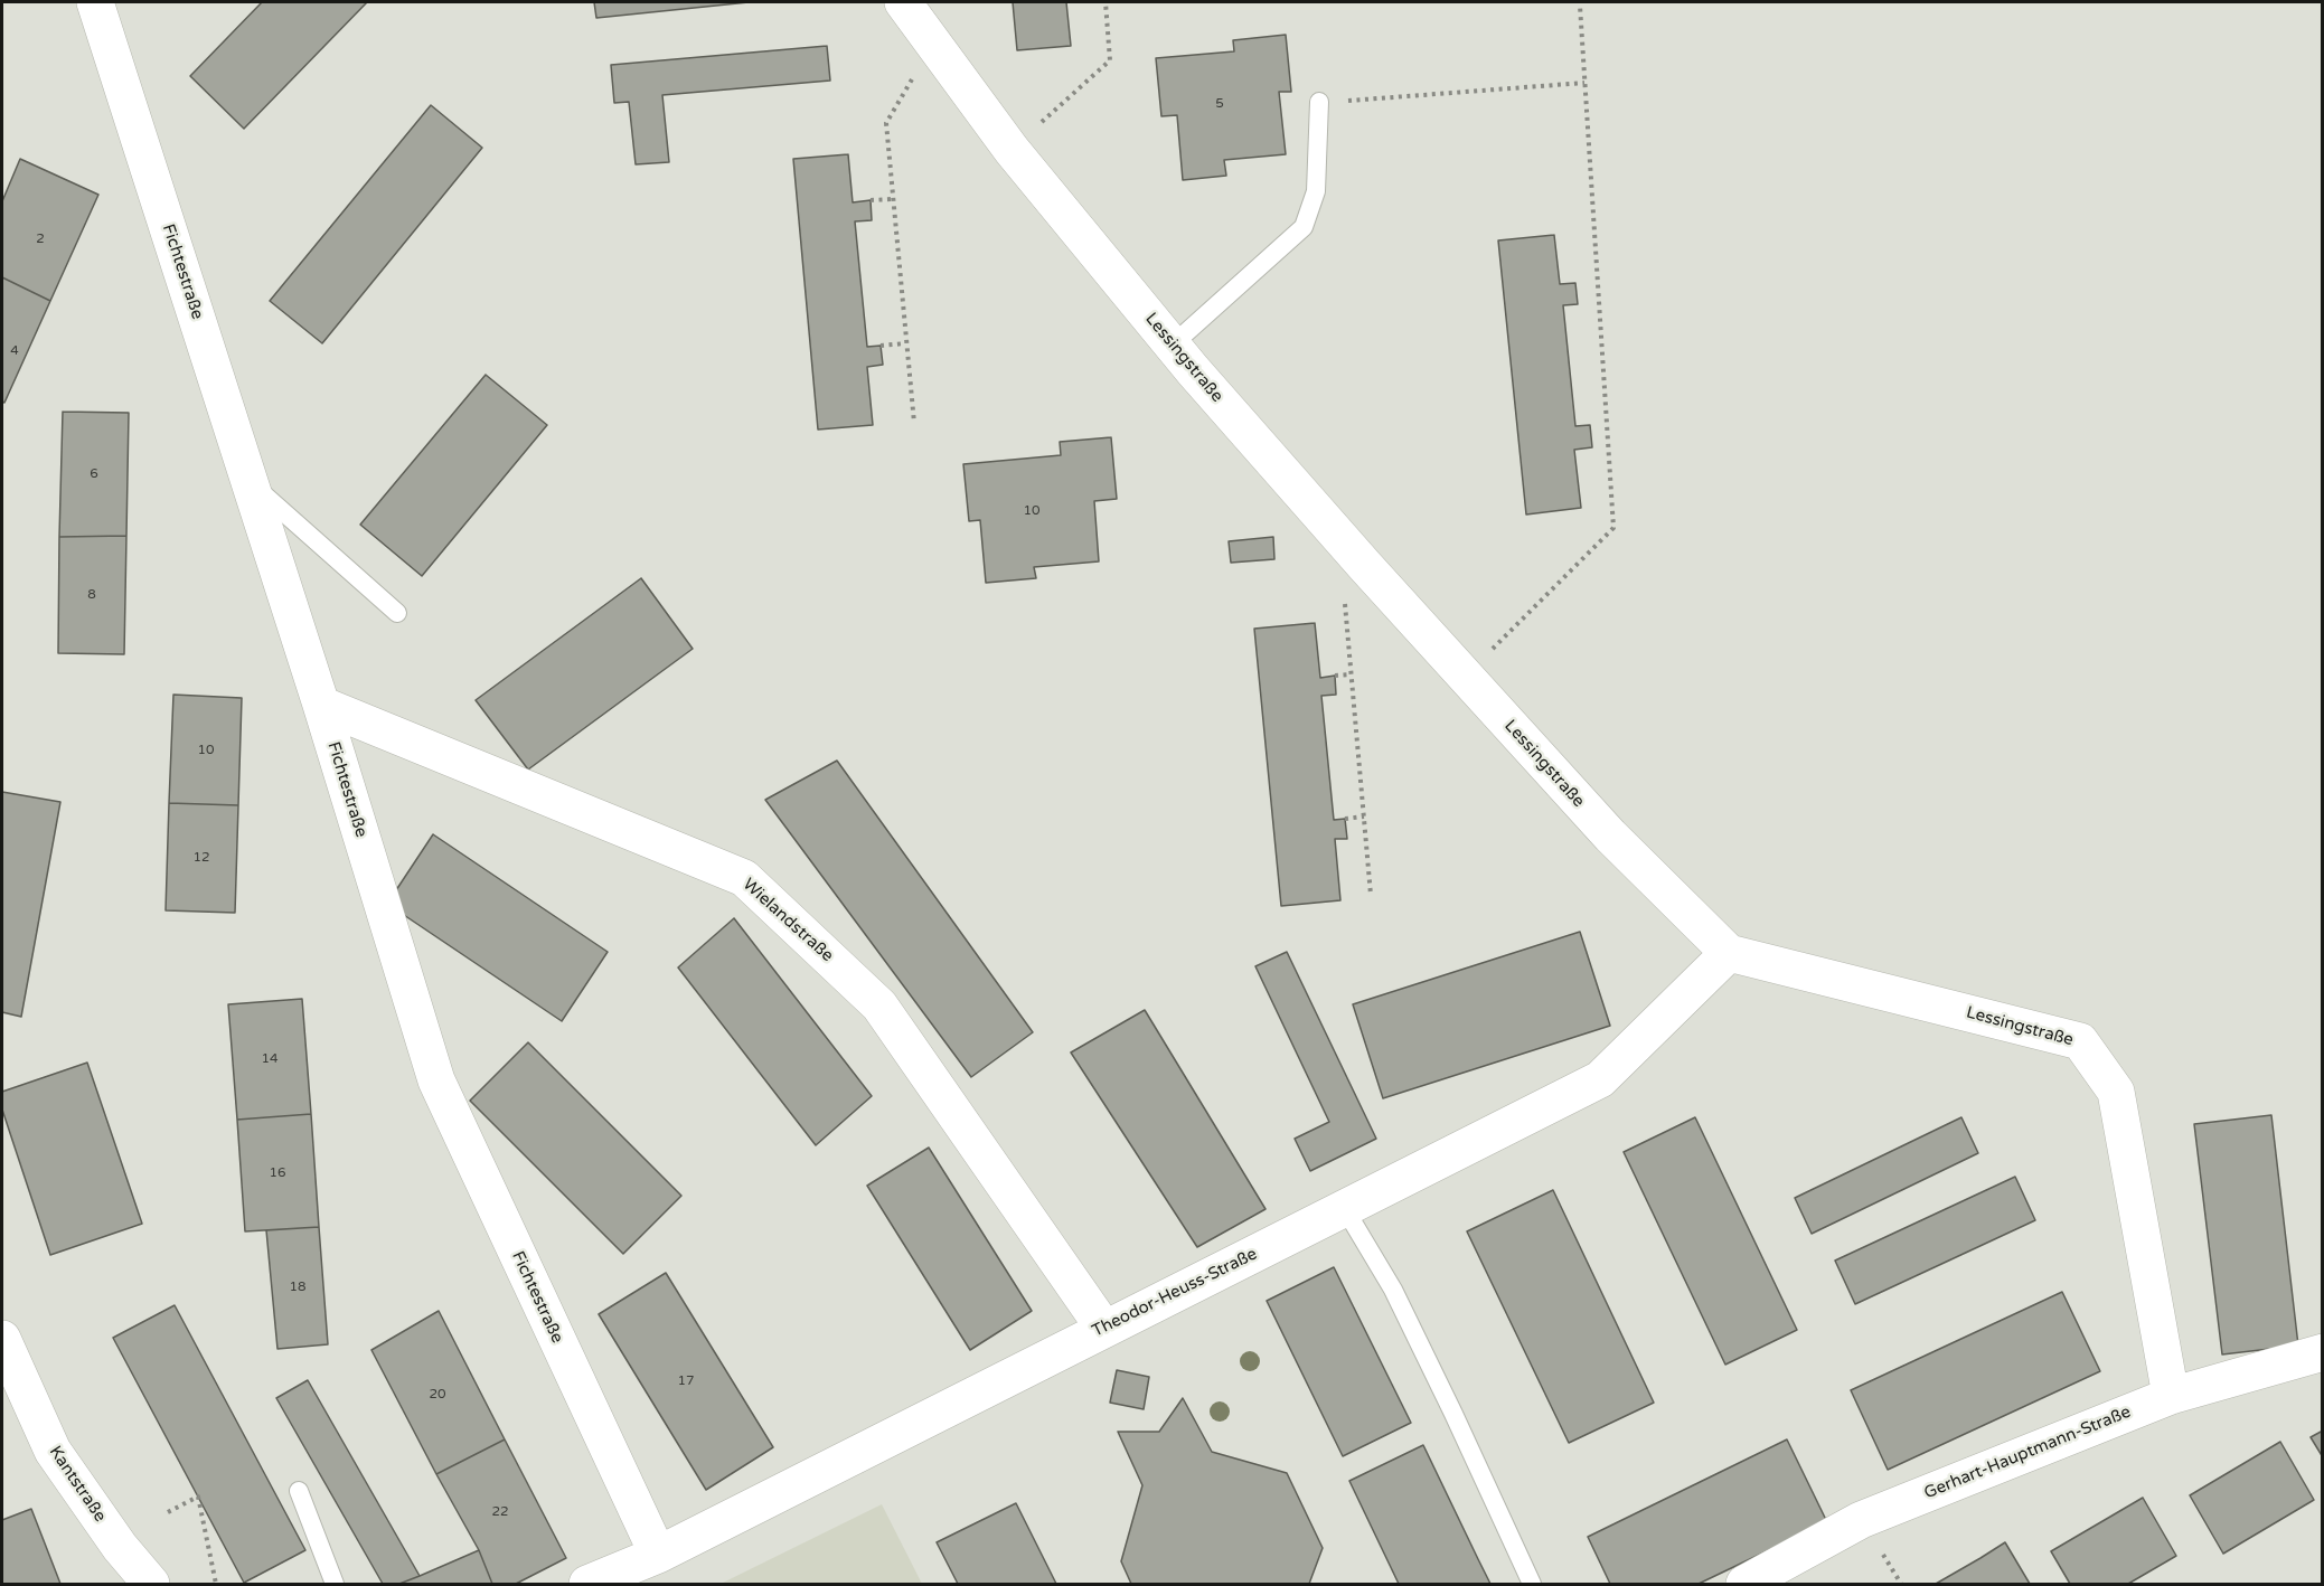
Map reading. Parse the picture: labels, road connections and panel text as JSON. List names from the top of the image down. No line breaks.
{"streets":{"street":["Fichtestraße","Lessingstraße","Wielandstraße","Theodor-Heuss-Straße","Gerhart-Hauptmann-Straße","Kantstraße"]},"crossings":[["Fichtestraße","Wielandstraße"],["Fichtestraße","Theodor-Heuss-Straße"],["Lessingstraße","Theodor-Heuss-Straße"],["Lessingstraße","Gerhart-Hauptmann-Straße"],["Wielandstraße","Theodor-Heuss-Straße"]],"house_numbers":["5","2","4","6","10","8","10","12","14","16","18","17","20","22"]}
